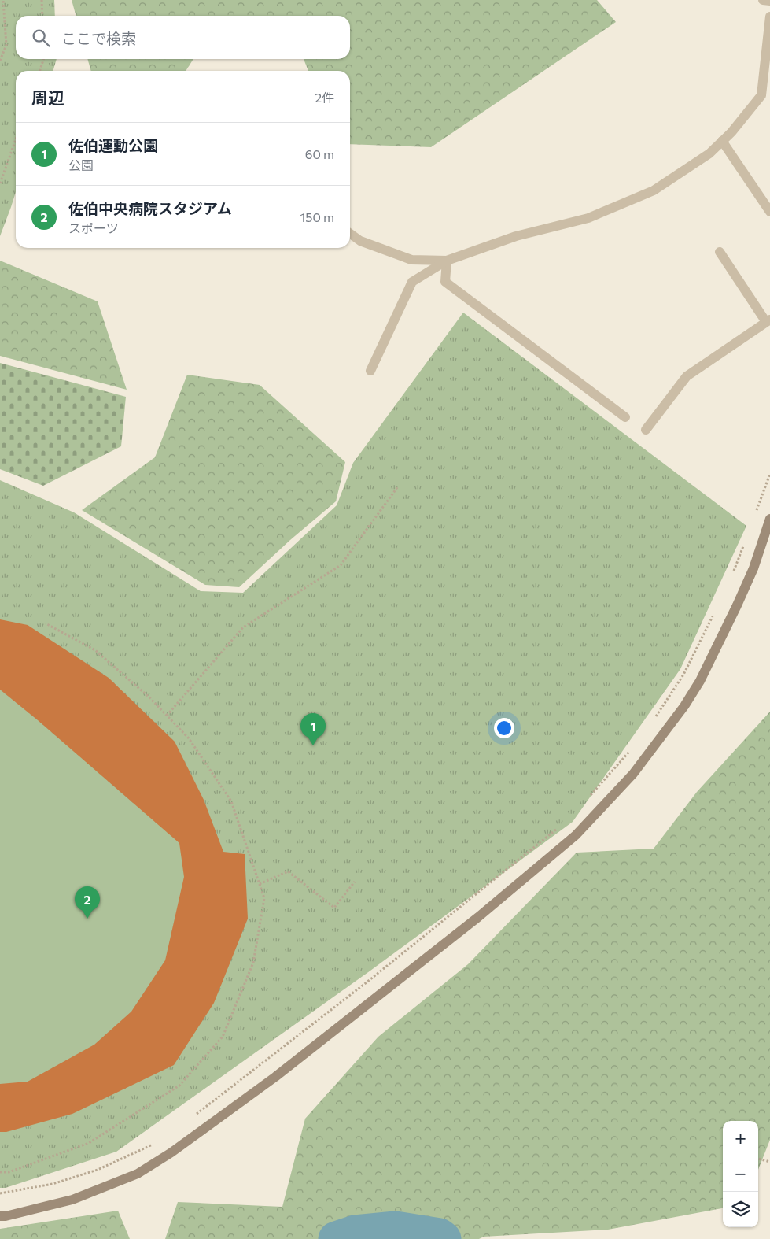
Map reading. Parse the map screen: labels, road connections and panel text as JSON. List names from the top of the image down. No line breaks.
{"page":{"search":"ここで検索","heading":["周辺","2件"],"list":[{"mark":"1","name":"佐伯運動公園","note":"公園","value":"60 m"},{"mark":"2","name":"佐伯中央病院スタジアム","note":"スポーツ","value":"150 m"}],"pins":["1","2"],"map_buttons":["+","−"]}}
